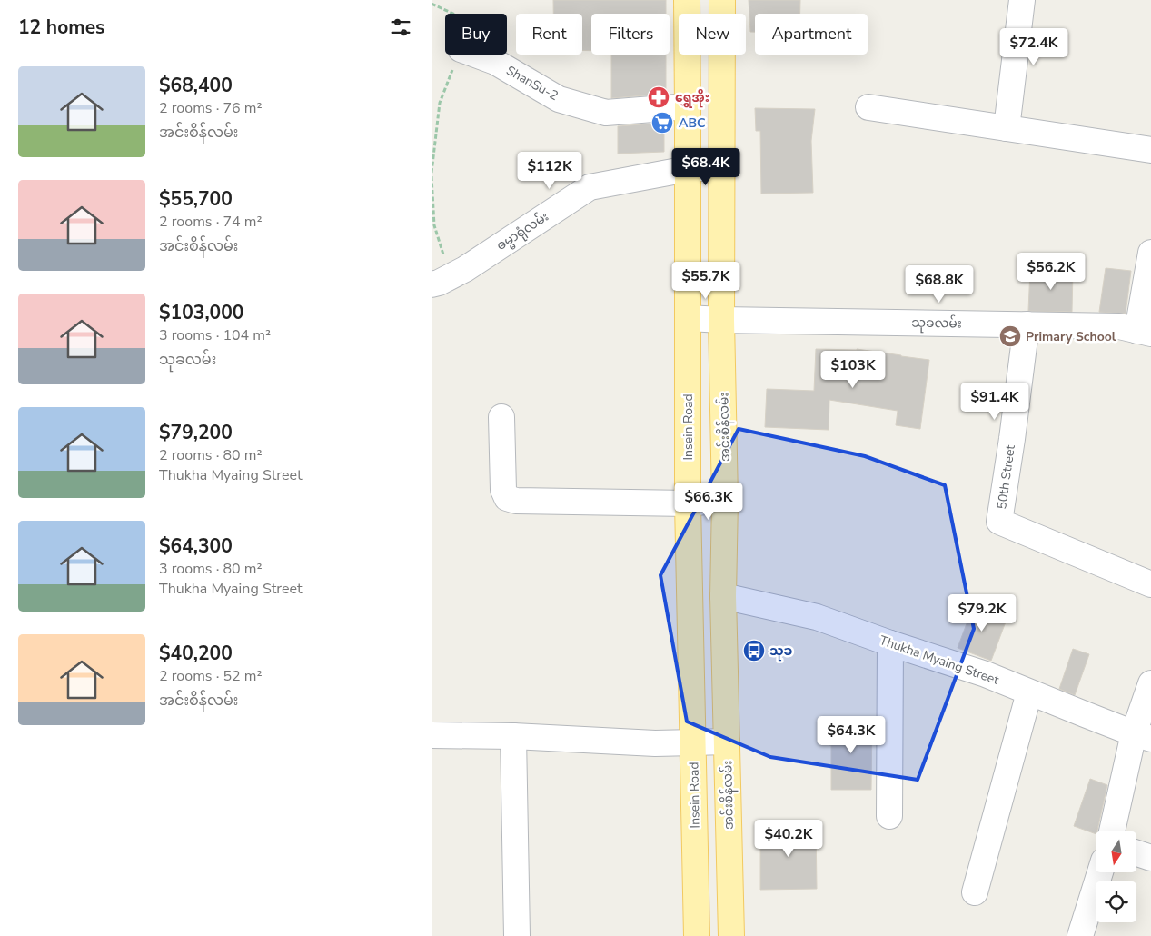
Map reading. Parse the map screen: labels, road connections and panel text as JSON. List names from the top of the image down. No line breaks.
{"streets":{"main road":["Insein Road","အင်းစိန်လမ်း"],"street":["ShanSu-2","ဓမ္မာရုံလမ်း","သုခလမ်း","50th Street","Thukha Myaing Street"]},"crossings":[["ShanSu-2","Insein Road"],["ဓမ္မာရုံလမ်း","Insein Road"],["ဓမ္မာရုံလမ်း","အင်းစိန်လမ်း"],["သုခလမ်း","Insein Road"],["သုခလမ်း","အင်းစိန်လမ်း"],["သုခလမ်း","50th Street"],["အင်းစိန်လမ်း","Thukha Myaing Street"]],"places":{"pharmacy":["ရွှေအိုး"],"supermarket":["ABC"],"school or university":["Primary School"],"bus stop":["သုခ"]},"north":"bottom","page":{"heading":"12 homes","chip":["Buy","Rent","Filters","New","Apartment"],"price":["$72.4K","$68.4K","$112K","$56.2K","$55.7K","$68.8K","$103K","$91.4K","$66.3K","$79.2K","$64.3K","$40.2K"],"list":[{"name":"$68,400","note":"2 rooms · 76 m² · အင်းစိန်လမ်း"},{"name":"$55,700","note":"2 rooms · 74 m² · အင်းစိန်လမ်း"},{"name":"$103,000","note":"3 rooms · 104 m² · သုခလမ်း"},{"name":"$79,200","note":"2 rooms · 80 m² · Thukha Myaing Street"},{"name":"$64,300","note":"3 rooms · 80 m² · Thukha Myaing Street"},{"name":"$40,200","note":"2 rooms · 52 m² · အင်းစိန်လမ်း"}]}}
